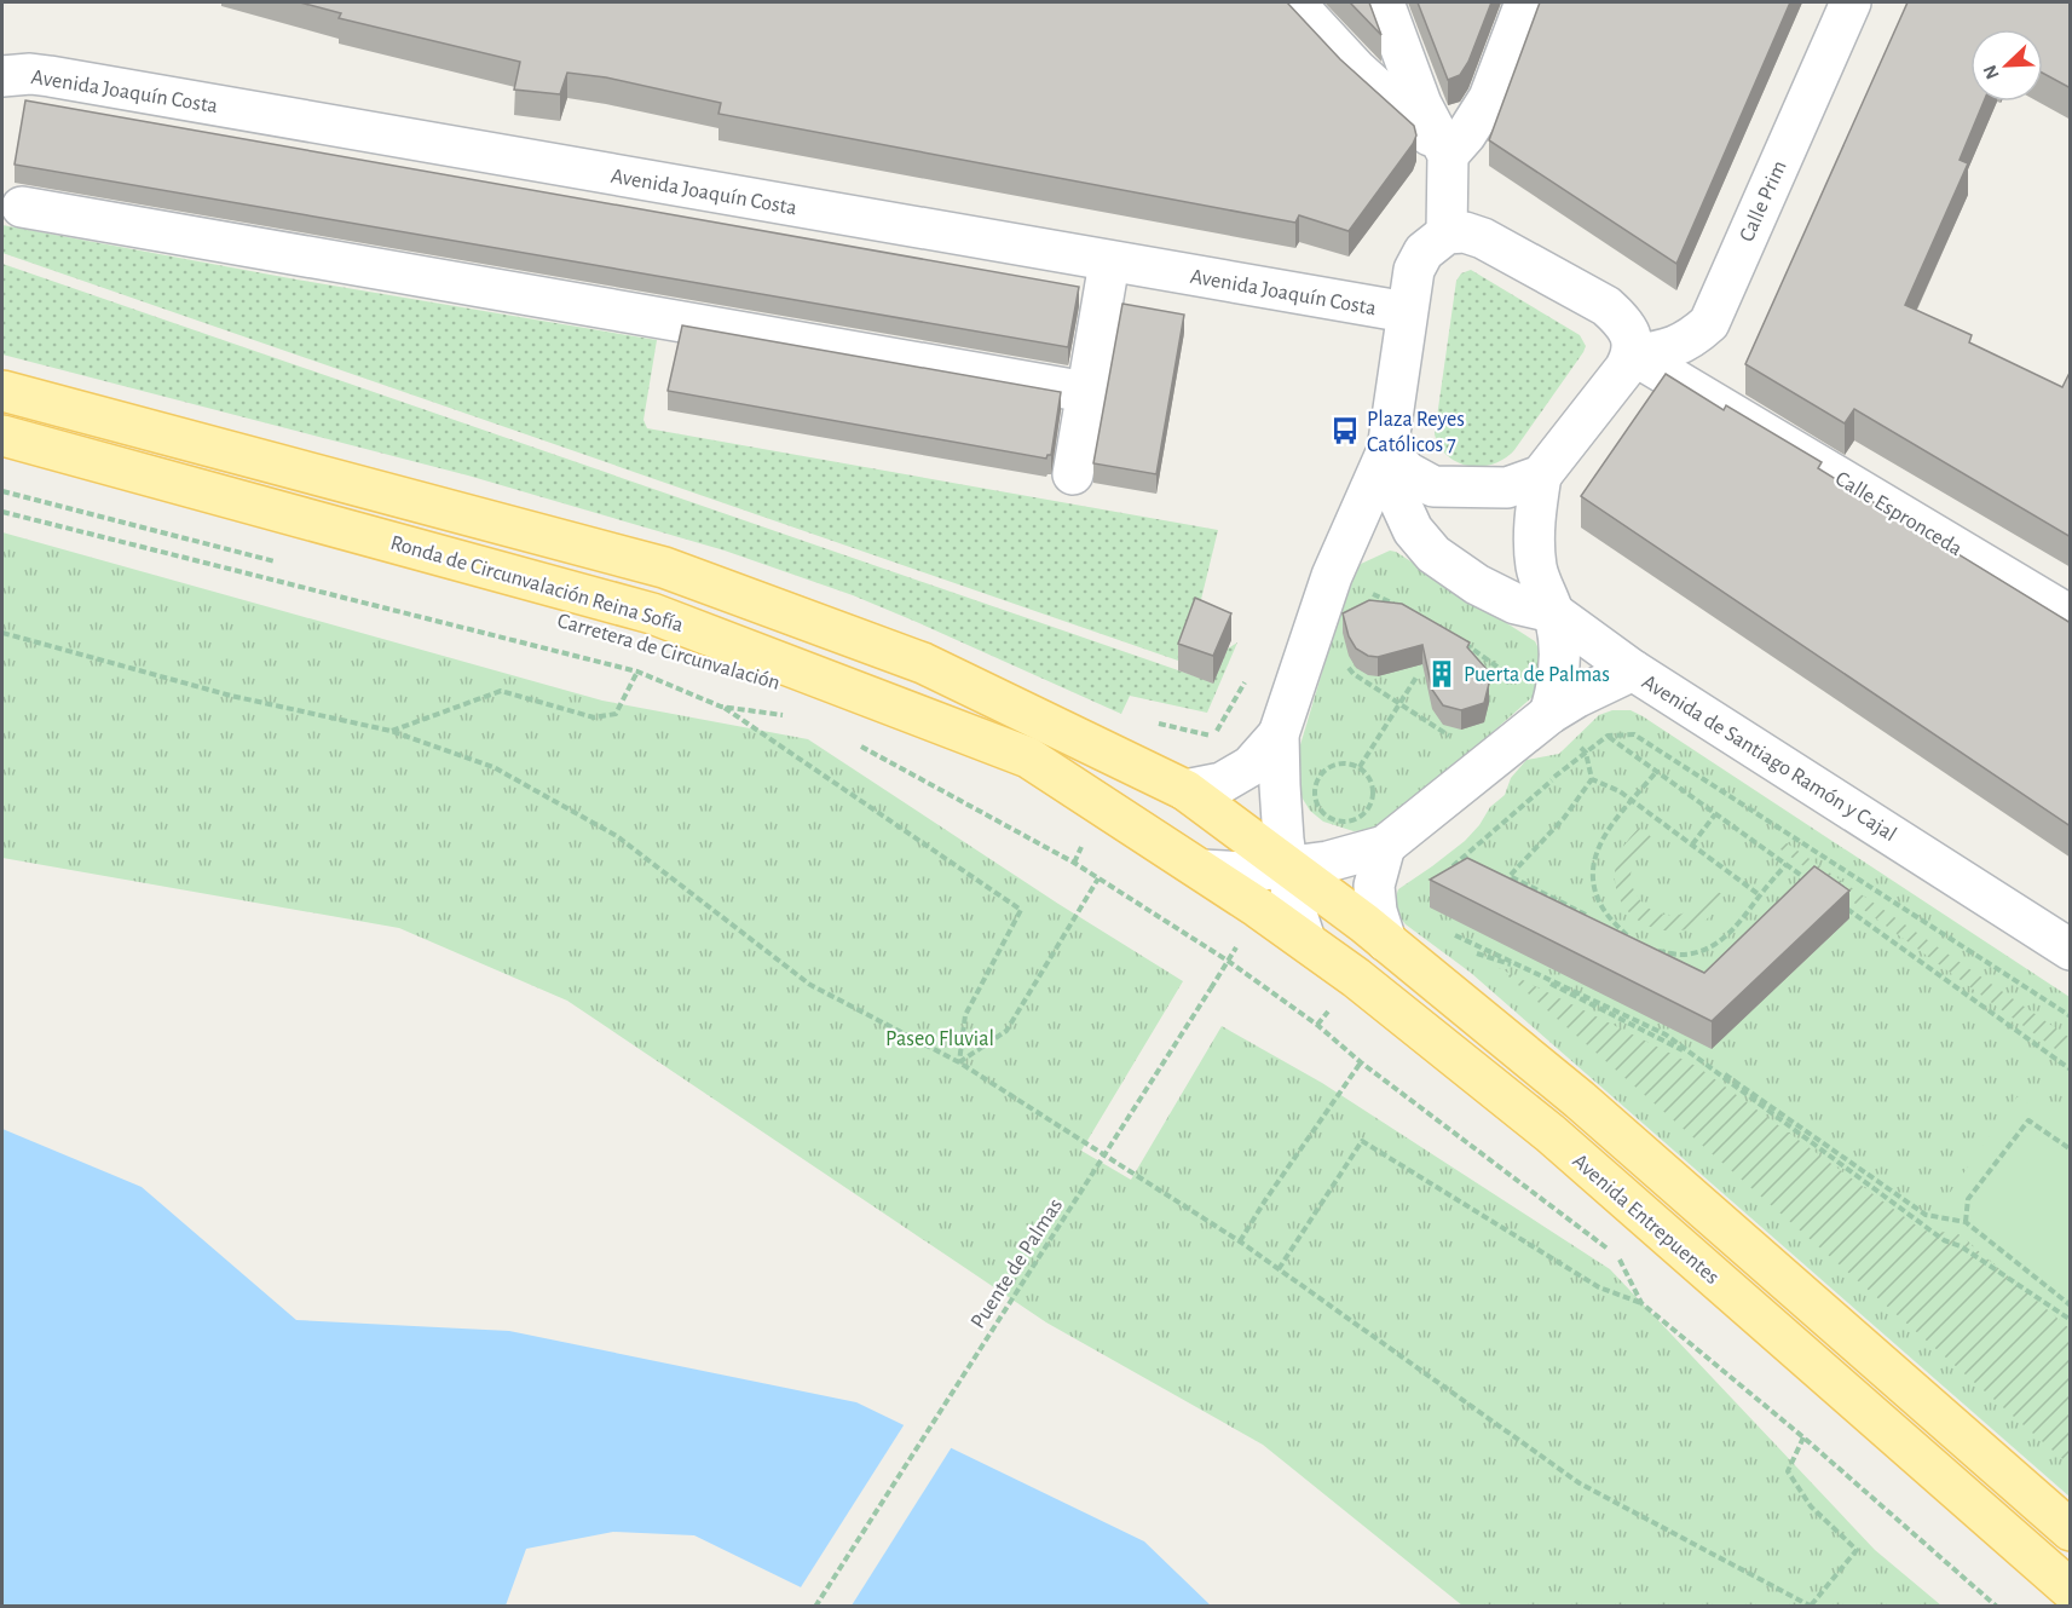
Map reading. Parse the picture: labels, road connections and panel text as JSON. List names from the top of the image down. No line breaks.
{"streets":{"main road":["Ronda de Circunvalación Reina Sofía","Avenida Entrepuentes"],"street":["Avenida Joaquín Costa","Calle Prim","Calle Espronceda","Avenida de Santiago Ramón y Cajal"],"path":["Puente de Palmas"]},"crossings":[["Avenida Joaquín Costa","Calle Espronceda"],["Calle Prim","Calle Espronceda"],["Ronda de Circunvalación Reina Sofía","Avenida Entrepuentes"],["Avenida Entrepuentes","Puente de Palmas"]],"parks":["Paseo Fluvial"],"places":{"bus stop":["Plaza Reyes Católicos 7"],"building":["Puerta de Palmas"]},"north":"bottom left"}
